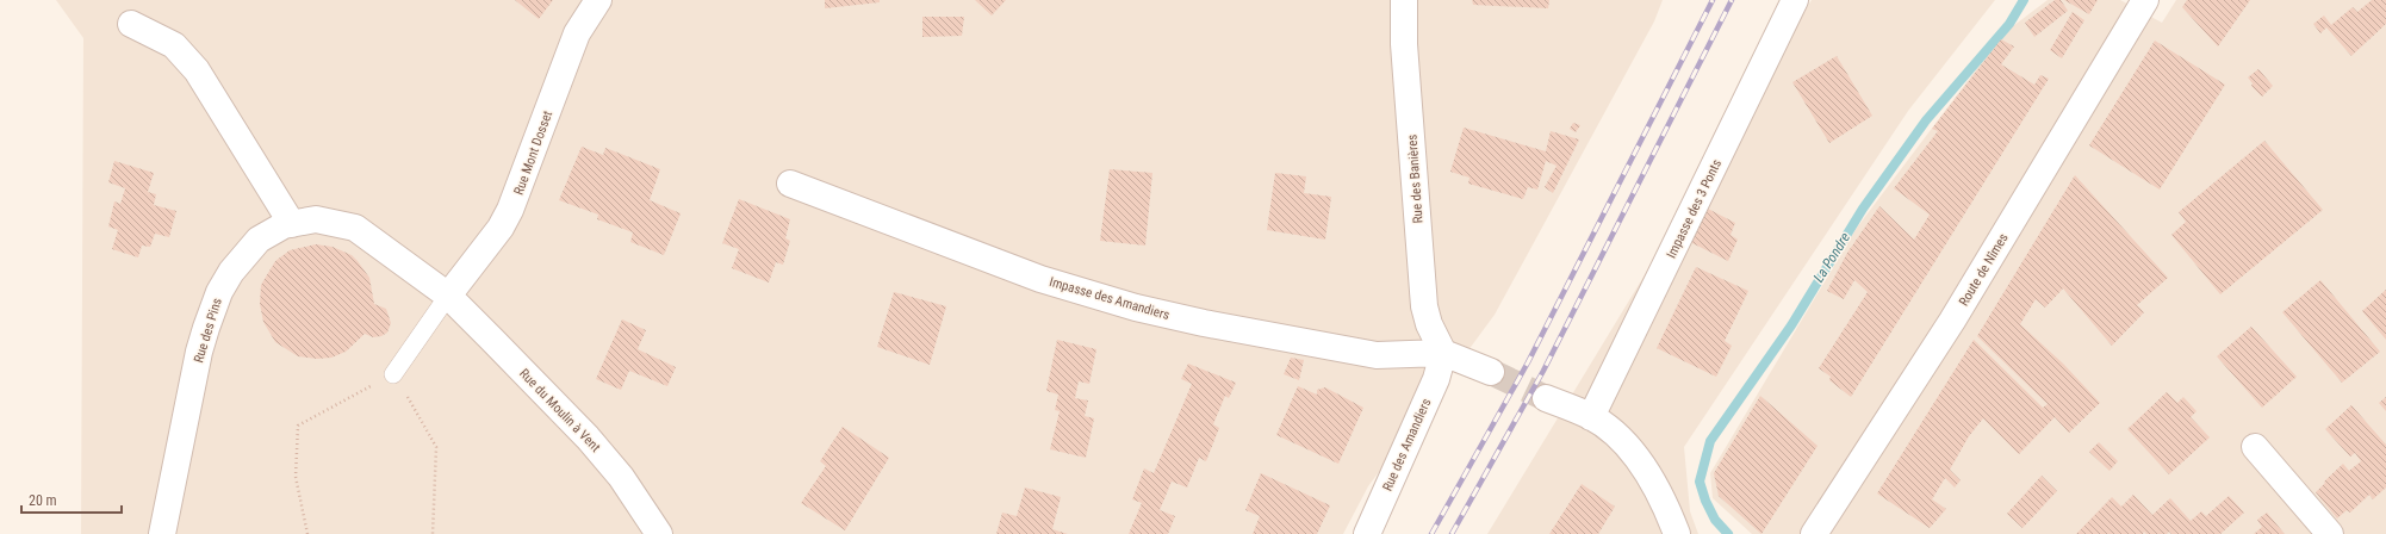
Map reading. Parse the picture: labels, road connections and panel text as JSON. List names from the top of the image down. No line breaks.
{"streets":{"street":["Rue Mont Dosset","Rue des Banières","Impasse des 3 Ponts","Route de Nîmes","Impasse des Amandiers","Rue des Pins","Rue du Moulin à Vent","Rue des Amandiers"]},"crossings":[["Rue Mont Dosset","Rue des Pins"],["Rue Mont Dosset","Rue du Moulin à Vent"],["Rue des Banières","Impasse des Amandiers"],["Rue des Banières","Rue des Amandiers"],["Impasse des Amandiers","Rue des Amandiers"],["Rue des Pins","Rue du Moulin à Vent"]],"water":["La Pondre"],"scale_bar":"20 m"}
